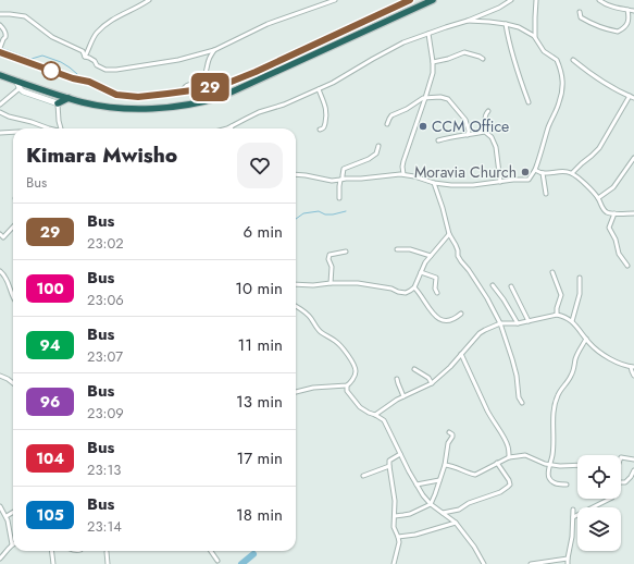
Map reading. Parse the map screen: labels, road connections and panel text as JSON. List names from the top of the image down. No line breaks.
{"places":["CCM Office","Moravia Church"],"lines":["bus line 29"],"page":{"on_map":"29","heading":["Kimara Mwisho","Bus"],"list":[{"mark":"29","name":"Bus","note":"23:02","value":"6 min"},{"mark":"100","name":"Bus","note":"23:06","value":"10 min"},{"mark":"94","name":"Bus","note":"23:07","value":"11 min"},{"mark":"96","name":"Bus","note":"23:09","value":"13 min"},{"mark":"104","name":"Bus","note":"23:13","value":"17 min"},{"mark":"105","name":"Bus","note":"23:14","value":"18 min"}]}}
